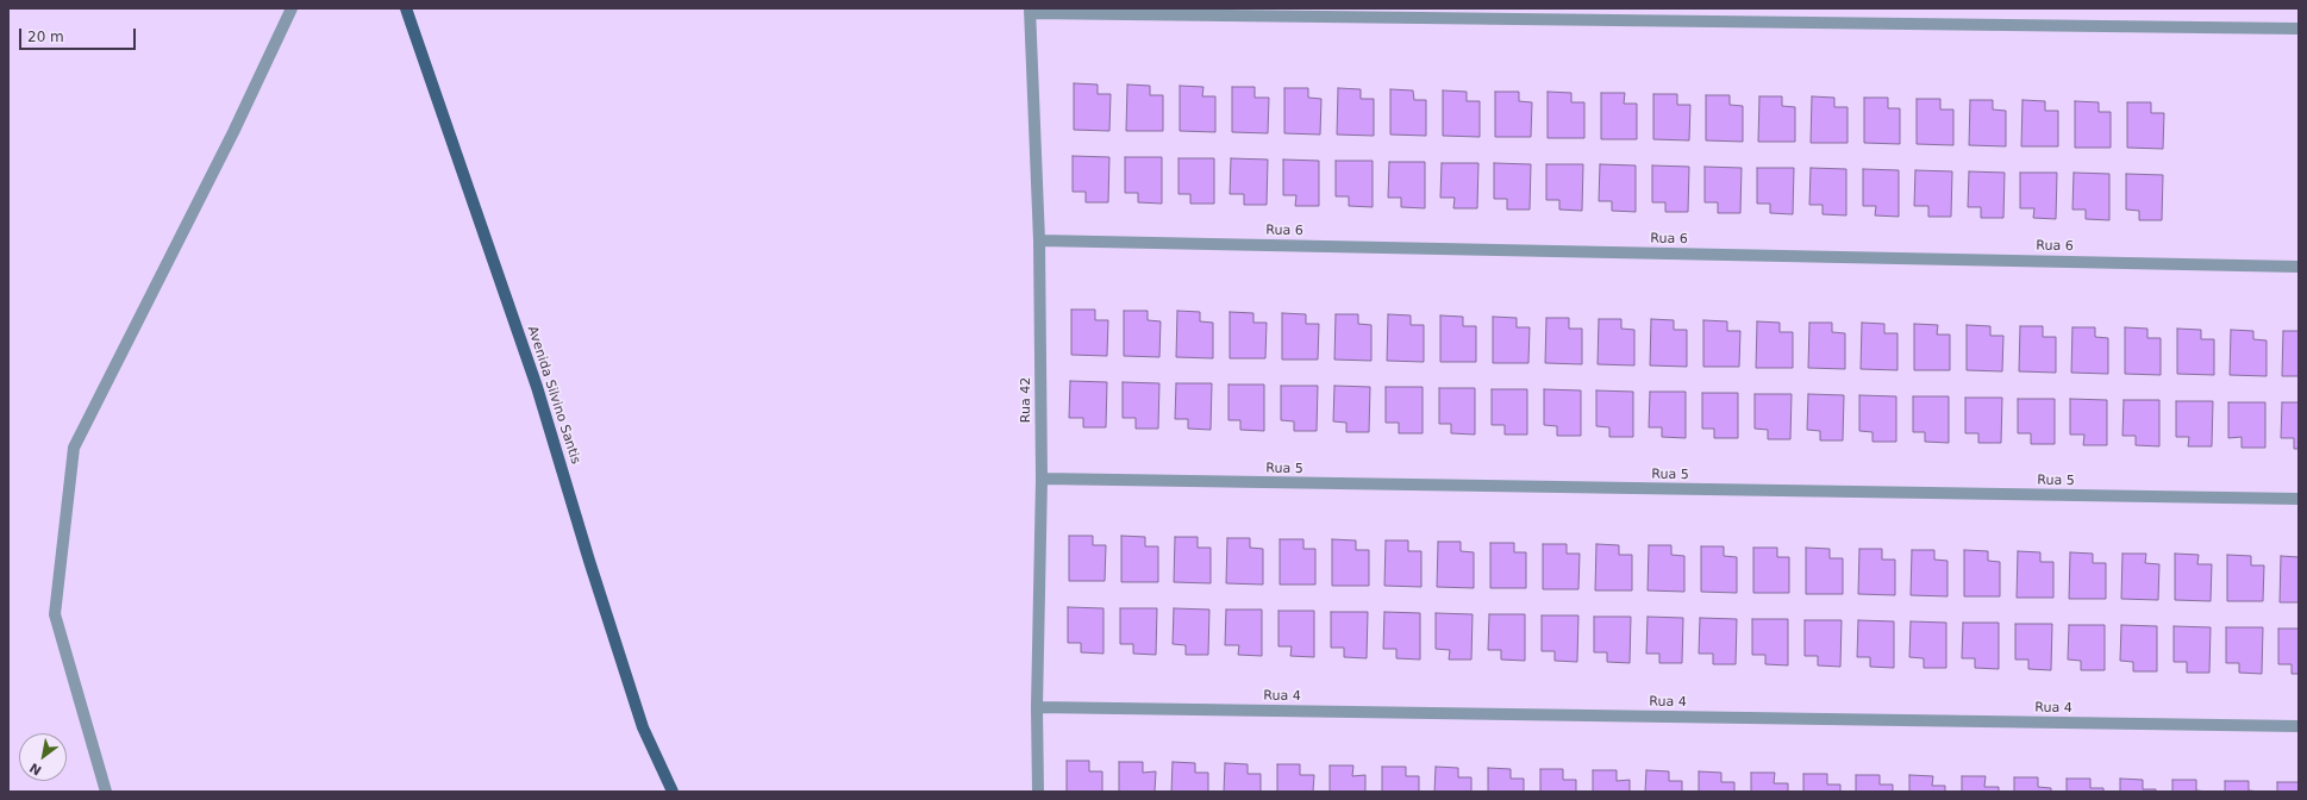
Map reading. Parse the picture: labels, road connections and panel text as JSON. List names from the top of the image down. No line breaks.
{"streets":{"main road":["Avenida Silvino Santis"],"street":["Rua 6","Rua 42","Rua 5","Rua 4"]},"crossings":[["Rua 6","Rua 42"],["Rua 42","Rua 5"],["Rua 42","Rua 4"]],"scale_bar":"20 m","north":"bottom left"}
